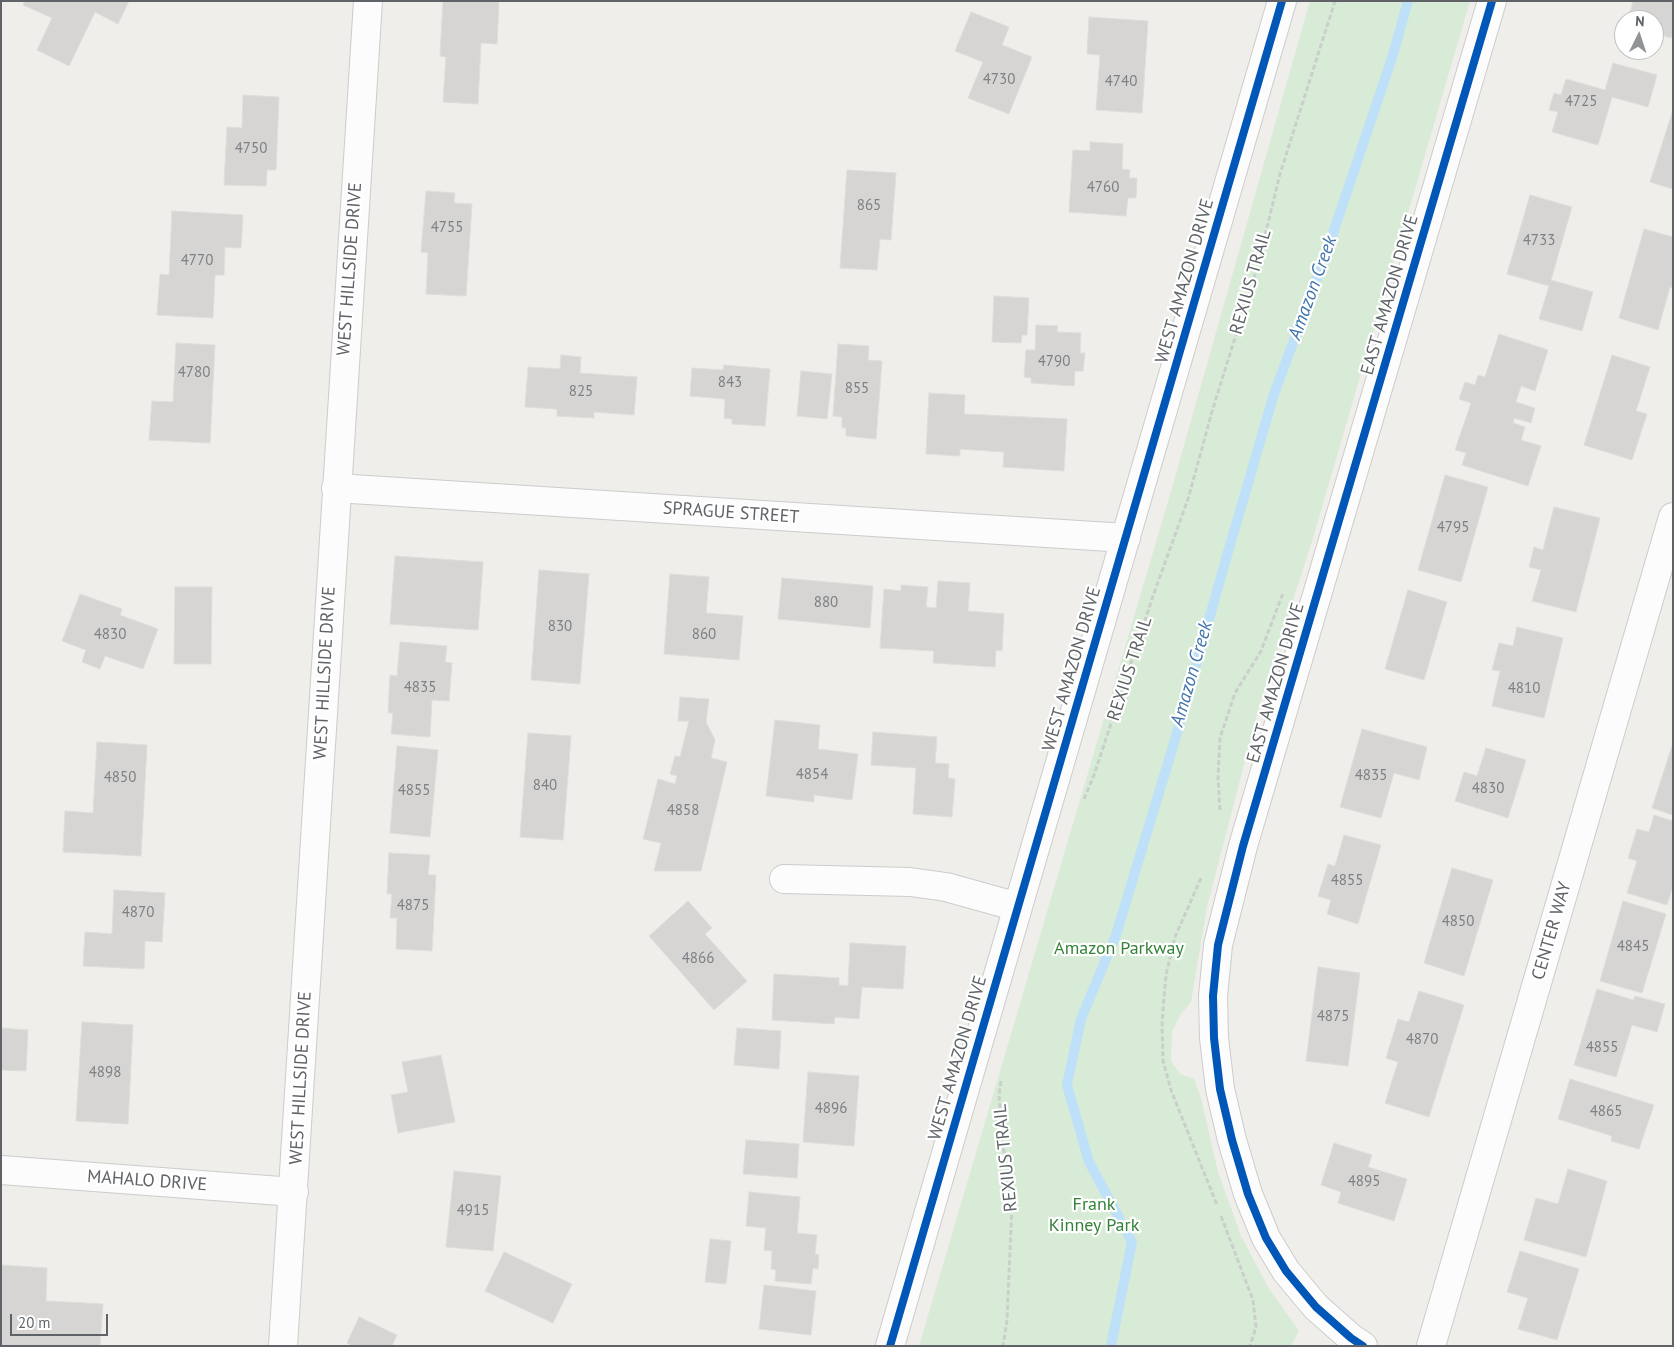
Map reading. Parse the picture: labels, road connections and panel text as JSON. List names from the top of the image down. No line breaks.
{"streets":{"street":["WEST HILLSIDE DRIVE","WEST AMAZON DRIVE","EAST AMAZON DRIVE","SPRAGUE STREET","CENTER WAY","MAHALO DRIVE"],"path":["REXIUS TRAIL"]},"crossings":[["WEST HILLSIDE DRIVE","SPRAGUE STREET"],["WEST HILLSIDE DRIVE","MAHALO DRIVE"],["WEST AMAZON DRIVE","SPRAGUE STREET"]],"water":["Amazon Creek"],"parks":["Amazon Parkway","Frank Kinney Park"],"house_numbers":["4730","4740","4725","4750","4760","865","4755","4733","4770","4790","4780","843","855","825","4795","880","830","4830","860","4835","4810","4854","4835","4850","840","4830","4855","4858","4855","4875","4870","4850","4845","4866","4875","4870","4855","4898","4896","4865","4895","4915"],"scale_bar":"20 m","north":"top"}
